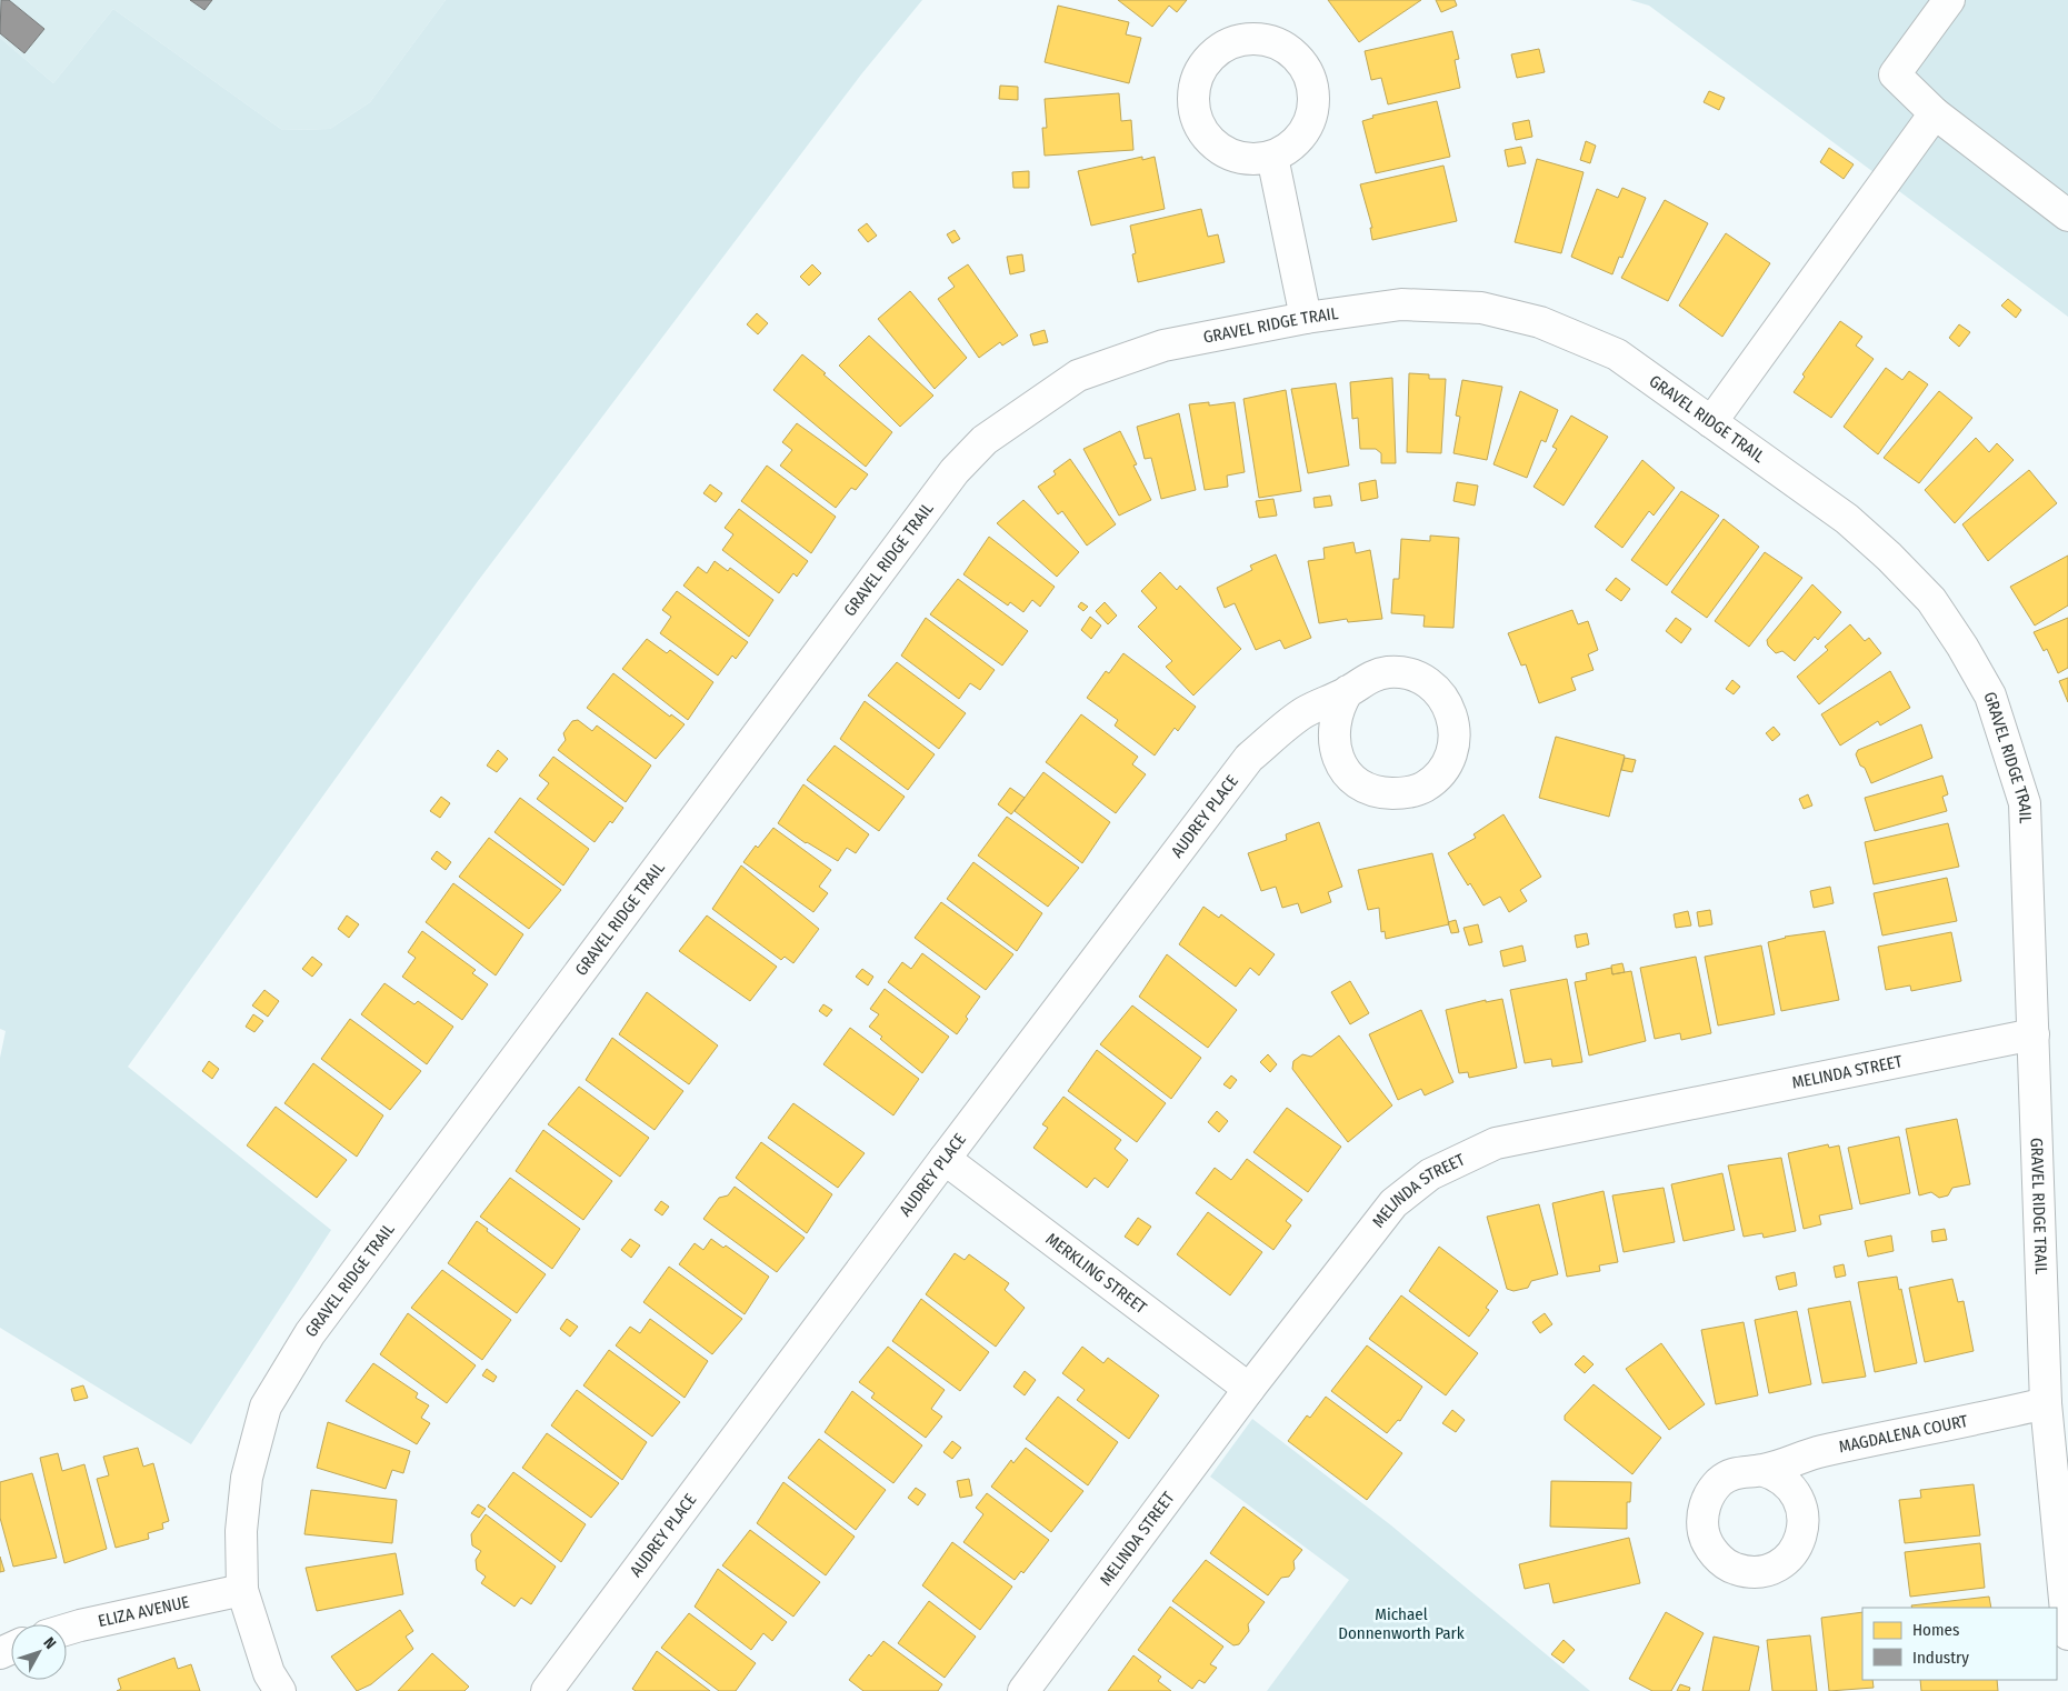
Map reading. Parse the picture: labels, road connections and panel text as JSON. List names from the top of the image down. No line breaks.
{"streets":{"street":["GRAVEL RIDGE TRAIL","AUDREY PLACE","MELINDA STREET","MERKLING STREET","MAGDALENA COURT","ELIZA AVENUE"]},"crossings":[["GRAVEL RIDGE TRAIL","MELINDA STREET"],["GRAVEL RIDGE TRAIL","MAGDALENA COURT"],["GRAVEL RIDGE TRAIL","ELIZA AVENUE"],["AUDREY PLACE","MERKLING STREET"],["MELINDA STREET","MERKLING STREET"]],"parks":["Michael Donnenworth Park"],"legend":["Homes","Industry"],"north":"top right"}
